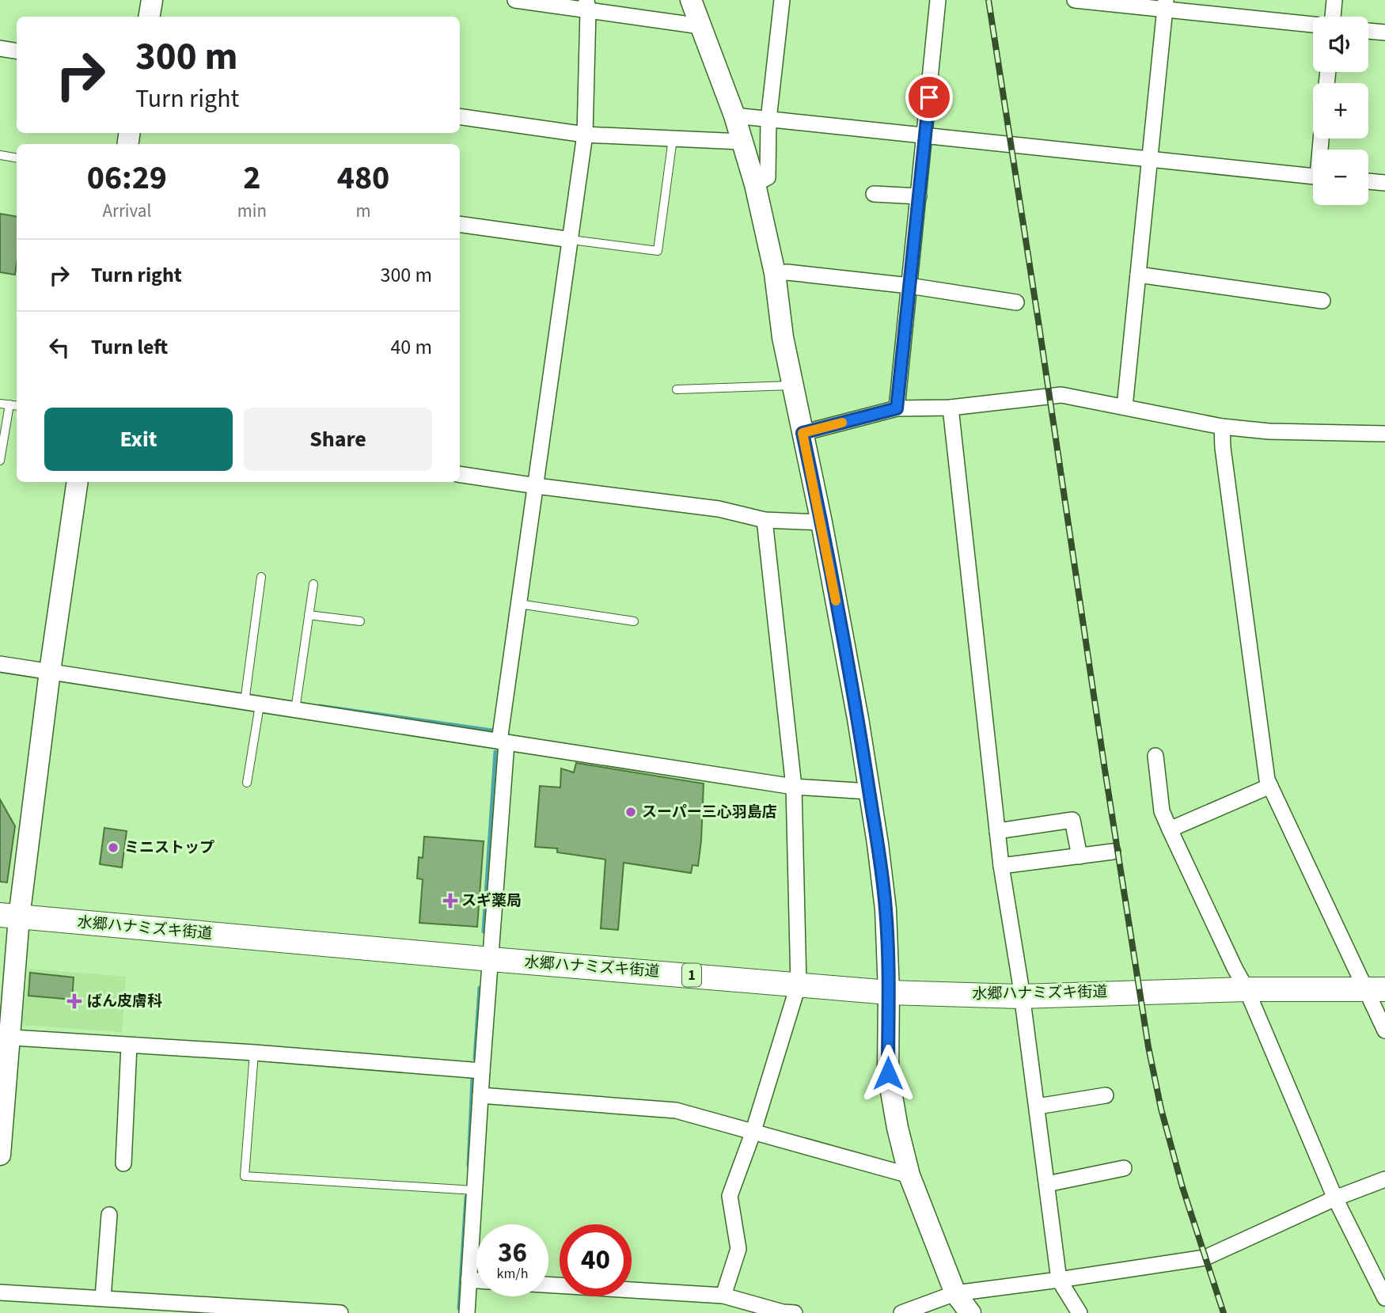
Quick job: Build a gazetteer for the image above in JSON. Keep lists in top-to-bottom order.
{
  "streets": {
    "main road": ["水郷ハナミズキ街道", "1"]
  },
  "places": {
    "other": ["スーパー三心羽島店", "ミニストップ"],
    "health": ["スギ薬局", "ばん皮膚科"]
  },
  "page": {
    "map_buttons": ["+", "−"],
    "turn": ["300 m", "Turn right"],
    "eta": [
      "06:29",
      "Arrival",
      "2",
      "min",
      "480",
      "m"
    ],
    "list": [
      {
        "name": "Turn right",
        "value": "300 m"
      },
      {
        "name": "Turn left",
        "value": "40 m"
      }
    ],
    "buttons": ["Exit", "Share"],
    "speed": "36 km/h",
    "limit": "40"
  }
}
